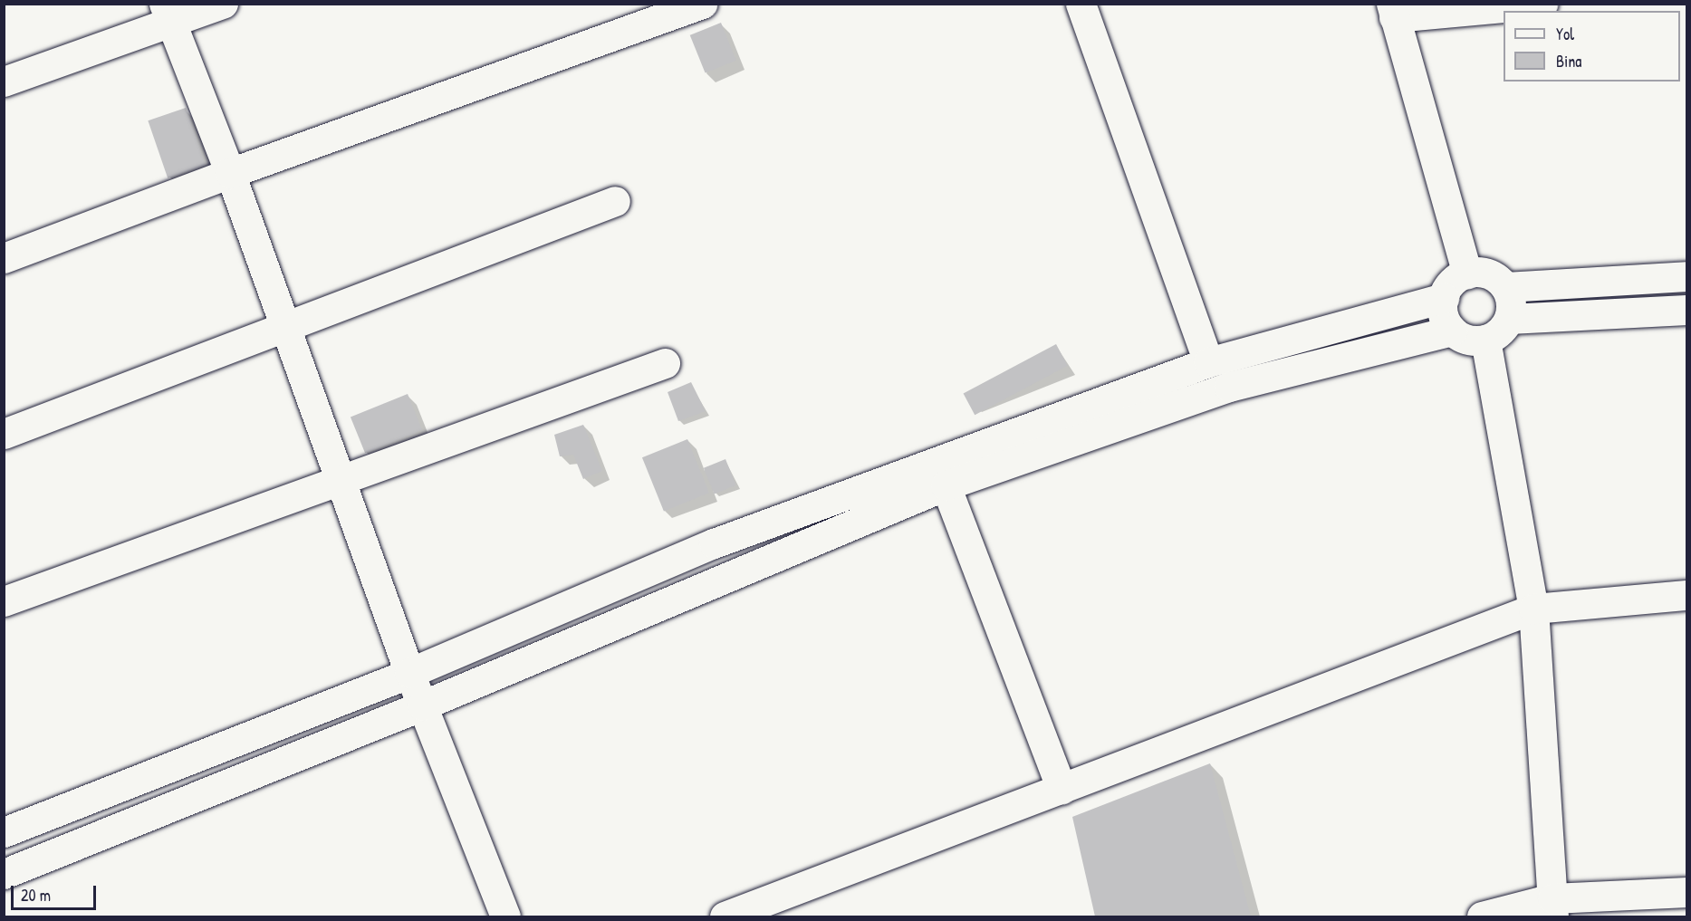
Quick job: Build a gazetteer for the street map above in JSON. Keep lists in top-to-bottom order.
{
  "legend": ["Yol", "Bina"],
  "scale_bar": "20 m"
}
